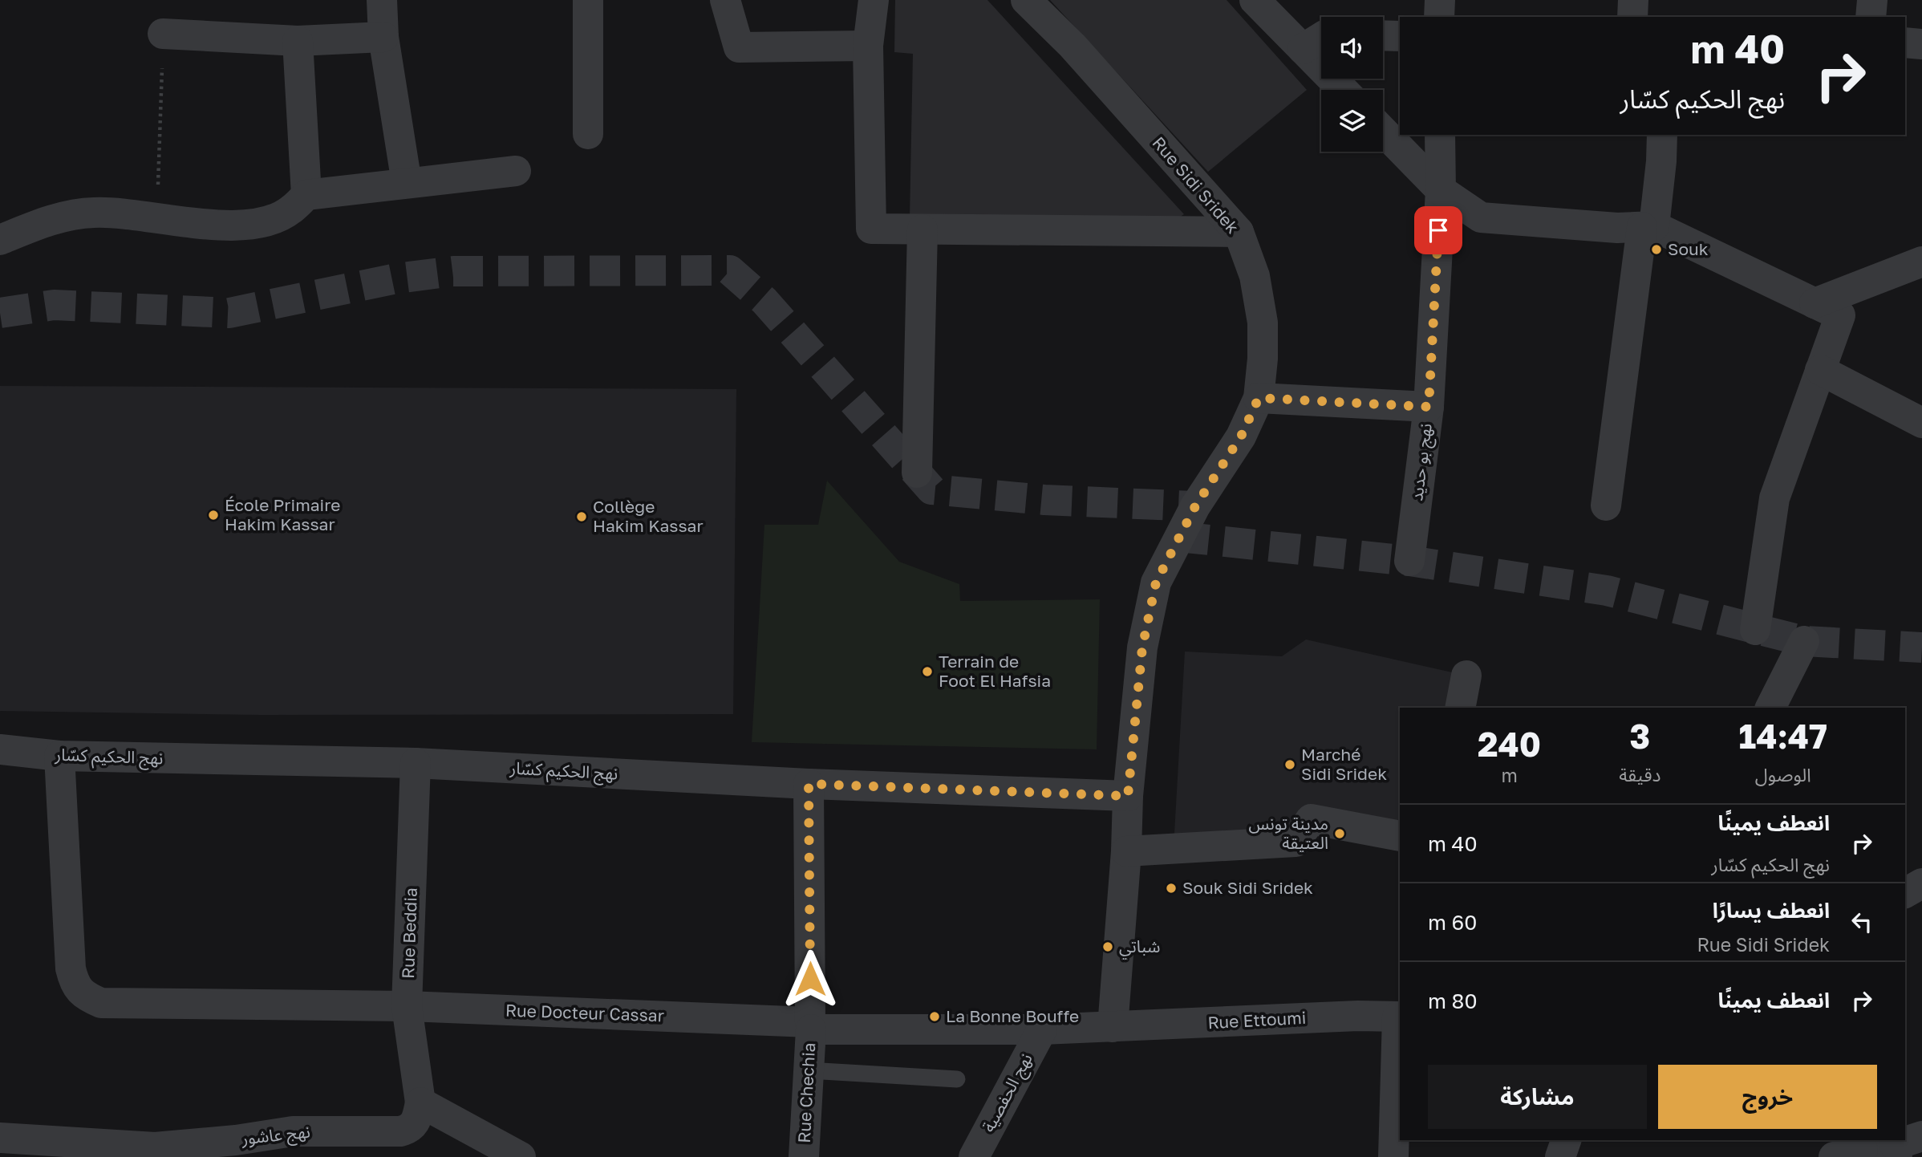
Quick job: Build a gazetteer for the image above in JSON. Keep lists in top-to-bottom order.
{
  "streets": {
    "street": [
      "Rue Sidi Sridek",
      "نهج بو حديد",
      "نهج الحكيم كسّار",
      "Rue Beddia",
      "Rue Docteur Cassar",
      "Rue Ettoumi",
      "Rue Chechia",
      "نهج الحفصية",
      "نهج عاشور"
    ]
  },
  "crossings": [
    ["Rue Sidi Sridek", "نهج الحكيم كسّار"],
    ["Rue Sidi Sridek", "Rue Docteur Cassar"],
    ["Rue Sidi Sridek", "Rue Ettoumi"],
    ["نهج الحكيم كسّار", "Rue Beddia"],
    ["نهج الحكيم كسّار", "Rue Docteur Cassar"],
    ["نهج الحكيم كسّار", "Rue Chechia"],
    ["Rue Beddia", "Rue Docteur Cassar"],
    ["Rue Beddia", "نهج عاشور"],
    ["Rue Docteur Cassar", "Rue Ettoumi"],
    ["Rue Docteur Cassar", "Rue Chechia"],
    ["Rue Docteur Cassar", "نهج الحفصية"]
  ],
  "places": [
    "Souk",
    "École Primaire Hakim Kassar",
    "Collège Hakim Kassar",
    "Terrain de Foot El Hafsia",
    "Marché Sidi Sridek",
    "مدينة تونس العتيقة",
    "Souk Sidi Sridek",
    "شباتي",
    "La Bonne Bouffe"
  ],
  "page": {
    "turn": ["40 m", "نهج الحكيم كسّار"],
    "eta": [
      "14:47",
      "الوصول",
      "3",
      "دقيقة",
      "240",
      "m"
    ],
    "list": [
      {
        "name": "انعطف يمينًا",
        "note": "نهج الحكيم كسّار",
        "value": "40 m"
      },
      {
        "name": "انعطف يسارًا",
        "note": "Rue Sidi Sridek",
        "value": "60 m"
      },
      {
        "name": "انعطف يمينًا",
        "value": "80 m"
      }
    ],
    "buttons": ["خروج", "مشاركة"]
  }
}
